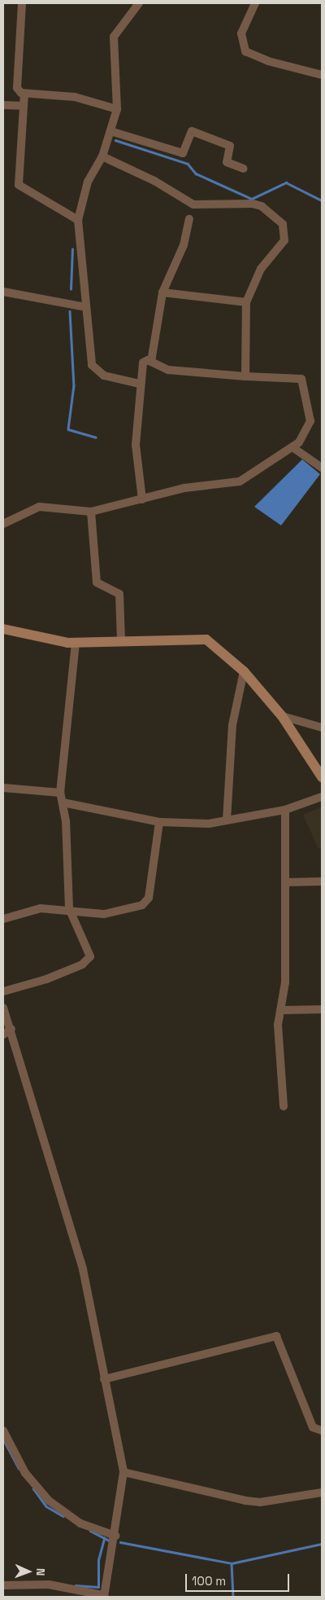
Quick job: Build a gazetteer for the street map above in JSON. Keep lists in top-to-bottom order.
{
  "scale_bar": "100 m",
  "north": "right"
}
